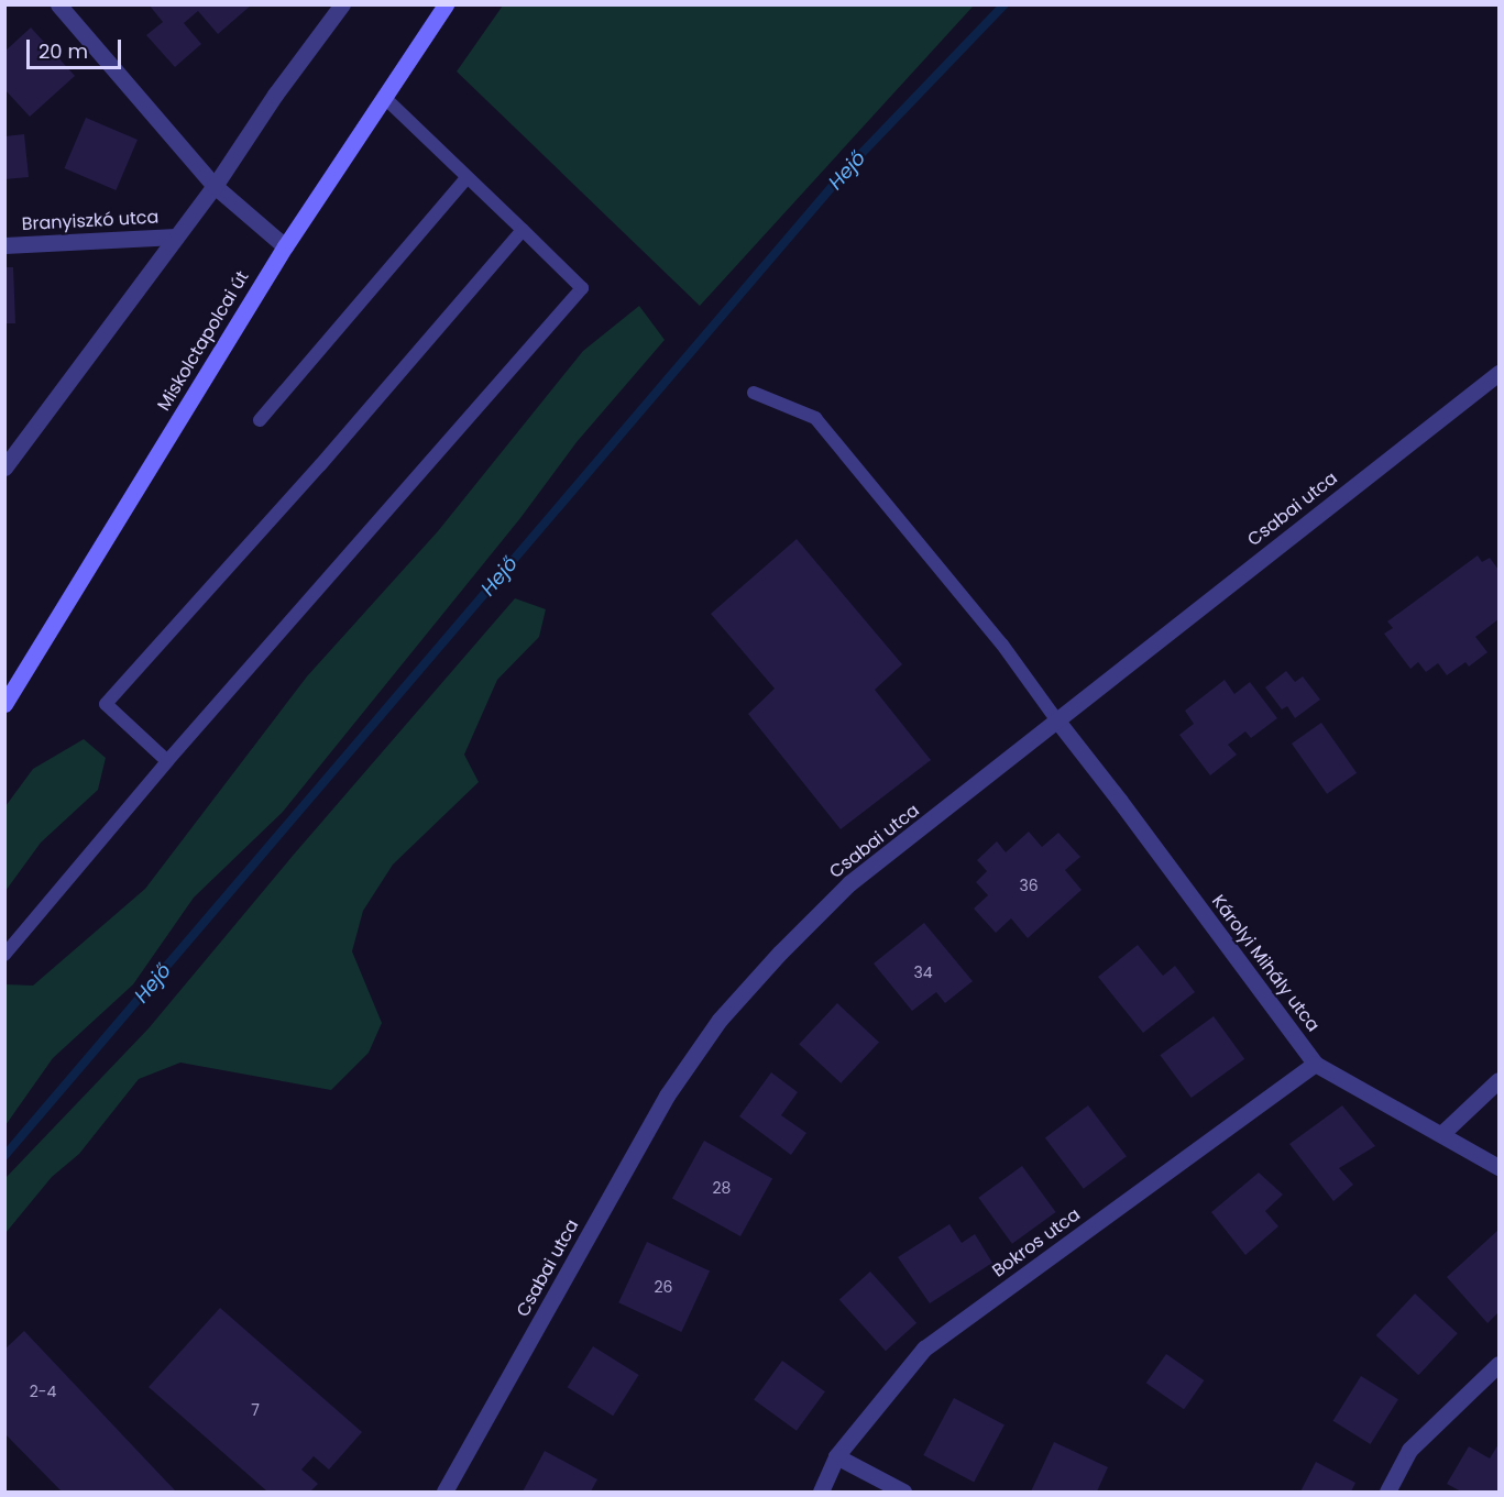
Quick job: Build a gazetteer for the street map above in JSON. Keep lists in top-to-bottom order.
{
  "streets": {
    "street": [
      "Branyiszkó utca",
      "Miskolctapolcai út",
      "Csabai utca",
      "Károlyi Mihály utca",
      "Bokros utca"
    ]
  },
  "crossings": [
    ["Csabai utca", "Károlyi Mihály utca"],
    ["Károlyi Mihály utca", "Bokros utca"]
  ],
  "water": ["Hejő"],
  "house_numbers": [
    "36",
    "34",
    "28",
    "26",
    "2-4",
    "7"
  ],
  "scale_bar": "20 m"
}
